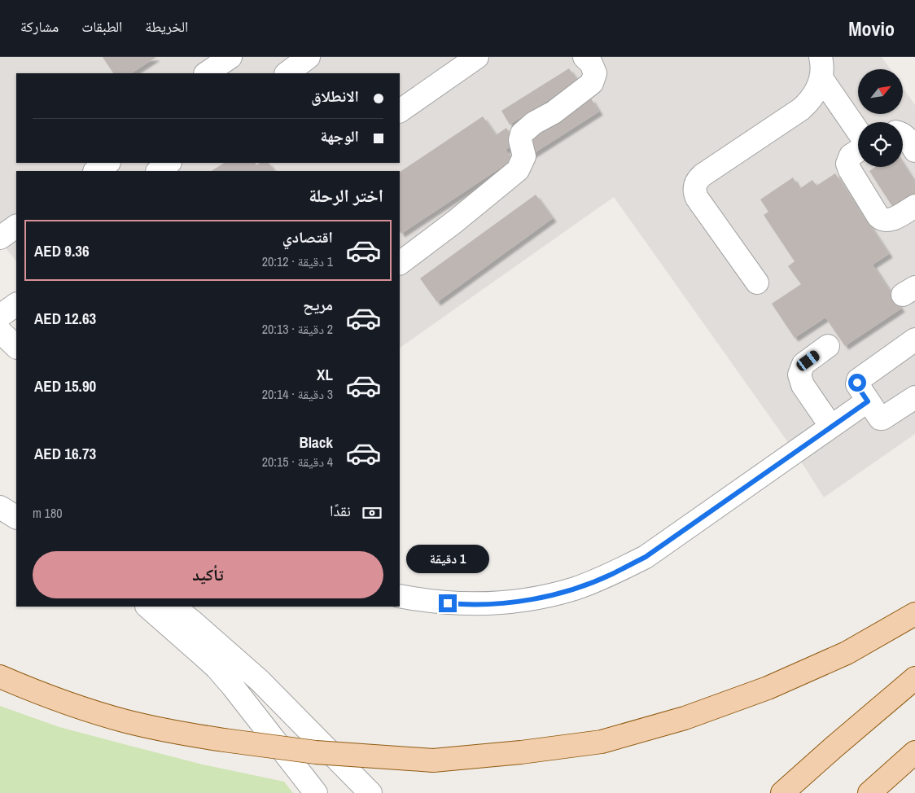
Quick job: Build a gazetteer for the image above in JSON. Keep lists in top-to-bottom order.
{
  "north": "top right",
  "page": {
    "header": "Movio",
    "nav": ["الخريطة", "الطبقات", "مشاركة"],
    "banner": ["الانطلاق", "الوجهة"],
    "heading": "اختر الرحلة",
    "list": [
      {
        "name": "اقتصادي",
        "note": "1 دقيقة · 20:12",
        "value": "AED 9.36"
      },
      {
        "name": "مريح",
        "note": "2 دقيقة · 20:13",
        "value": "AED 12.63"
      },
      {
        "name": "XL",
        "note": "3 دقيقة · 20:14",
        "value": "AED 15.90"
      },
      {
        "name": "Black",
        "note": "4 دقيقة · 20:15",
        "value": "AED 16.73"
      }
    ],
    "pay": ["نقدًا", "180 m"],
    "buttons": "تأكيد",
    "bubble": "1 دقيقة"
  }
}
